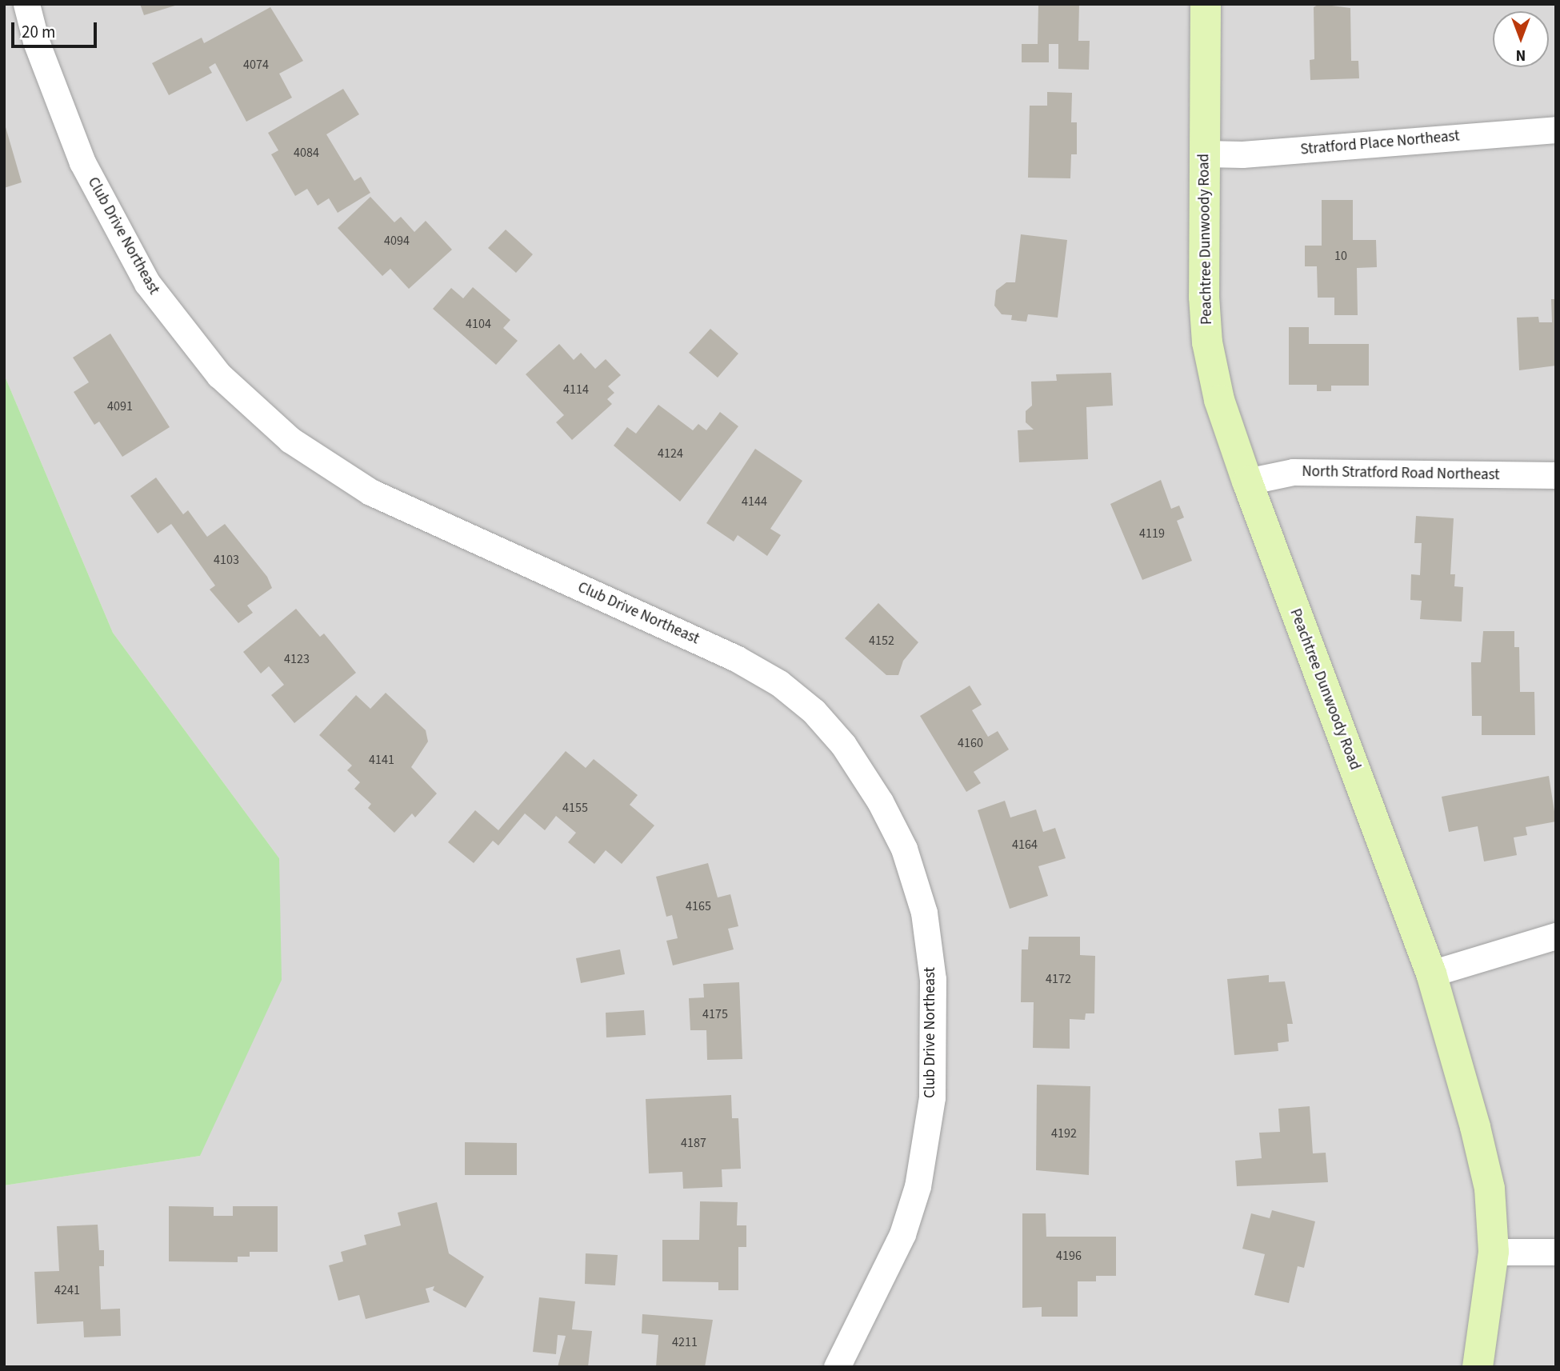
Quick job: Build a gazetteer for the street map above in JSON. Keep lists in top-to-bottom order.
{
  "streets": {
    "main road": ["Peachtree Dunwoody Road"],
    "street": ["Stratford Place Northeast", "Club Drive Northeast", "North Stratford Road Northeast"]
  },
  "crossings": [
    ["Stratford Place Northeast", "Peachtree Dunwoody Road"],
    ["Peachtree Dunwoody Road", "North Stratford Road Northeast"]
  ],
  "house_numbers": [
    "4074",
    "4084",
    "4094",
    "10",
    "4104",
    "4114",
    "4091",
    "4124",
    "4144",
    "4119",
    "4103",
    "4152",
    "4123",
    "4160",
    "4141",
    "4155",
    "4164",
    "4165",
    "4172",
    "4175",
    "4192",
    "4187",
    "4196",
    "4241",
    "4211"
  ],
  "scale_bar": "20 m",
  "north": "bottom"
}
